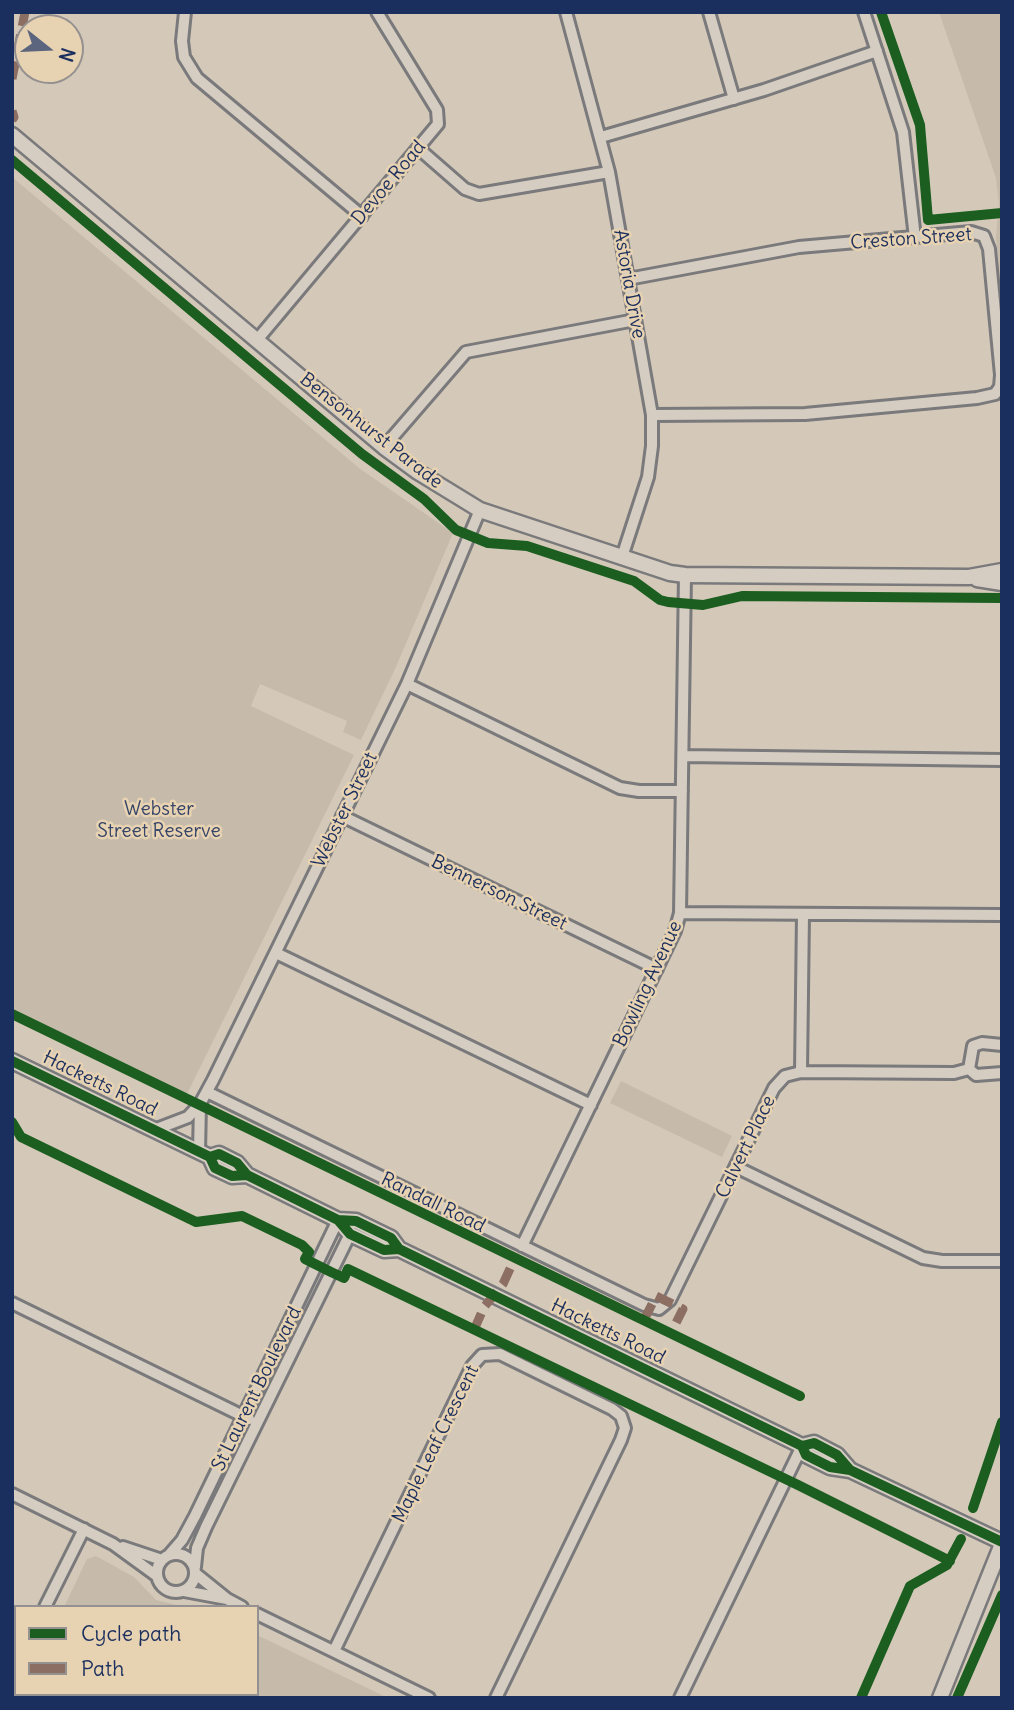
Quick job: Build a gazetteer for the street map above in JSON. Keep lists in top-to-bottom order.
{
  "streets": {
    "street": [
      "Devoe Road",
      "Creston Street",
      "Astoria Drive",
      "Bensonhurst Parade",
      "Webster Street",
      "Bennerson Street",
      "Bowling Avenue",
      "Hacketts Road",
      "Calvert Place",
      "Randall Road",
      "St Laurent Boulevard",
      "Maple Leaf Crescent"
    ]
  },
  "crossings": [
    ["Devoe Road", "Bensonhurst Parade"],
    ["Creston Street", "Astoria Drive"],
    ["Astoria Drive", "Bensonhurst Parade"],
    ["Bensonhurst Parade", "Webster Street"],
    ["Bensonhurst Parade", "Bowling Avenue"],
    ["Webster Street", "Bennerson Street"],
    ["Webster Street", "Hacketts Road"],
    ["Webster Street", "Randall Road"],
    ["Bennerson Street", "Bowling Avenue"],
    ["Bowling Avenue", "Randall Road"],
    ["Hacketts Road", "St Laurent Boulevard"],
    ["Calvert Place", "Randall Road"]
  ],
  "parks": ["Webster Street Reserve"],
  "legend": ["Cycle path", "Path"],
  "north": "right"
}
